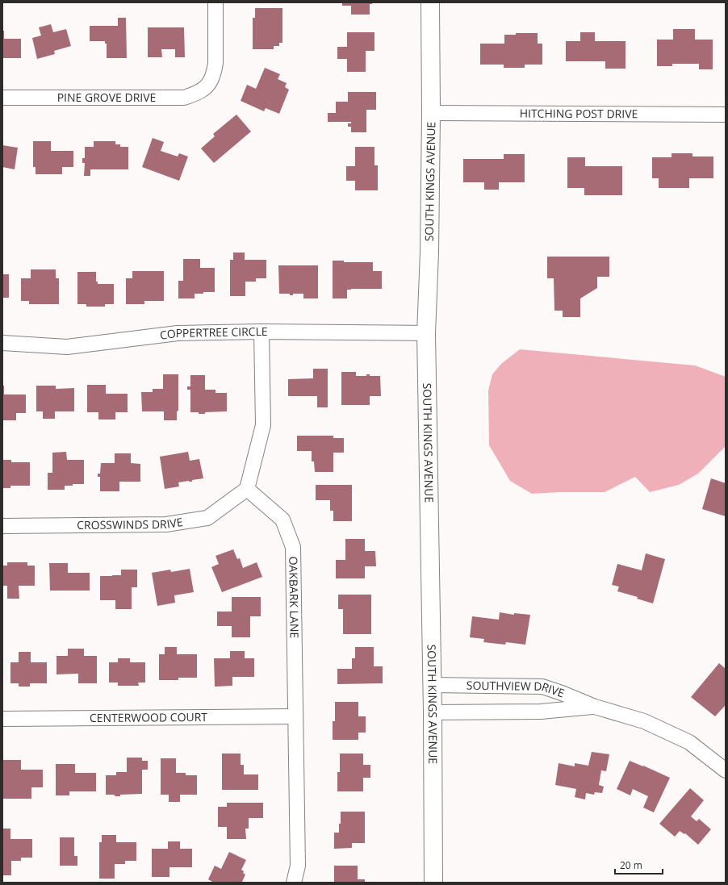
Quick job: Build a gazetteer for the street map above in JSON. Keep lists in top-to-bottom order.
{
  "streets": {
    "street": [
      "PINE GROVE DRIVE",
      "HITCHING POST DRIVE",
      "SOUTH KINGS AVENUE",
      "COPPERTREE CIRCLE",
      "CROSSWINDS DRIVE",
      "OAKBARK LANE",
      "SOUTHVIEW DRIVE",
      "CENTERWOOD COURT"
    ]
  },
  "crossings": [
    ["HITCHING POST DRIVE", "SOUTH KINGS AVENUE"],
    ["SOUTH KINGS AVENUE", "COPPERTREE CIRCLE"],
    ["SOUTH KINGS AVENUE", "SOUTHVIEW DRIVE"],
    ["CROSSWINDS DRIVE", "OAKBARK LANE"],
    ["OAKBARK LANE", "CENTERWOOD COURT"]
  ],
  "scale_bar": "20 m"
}
